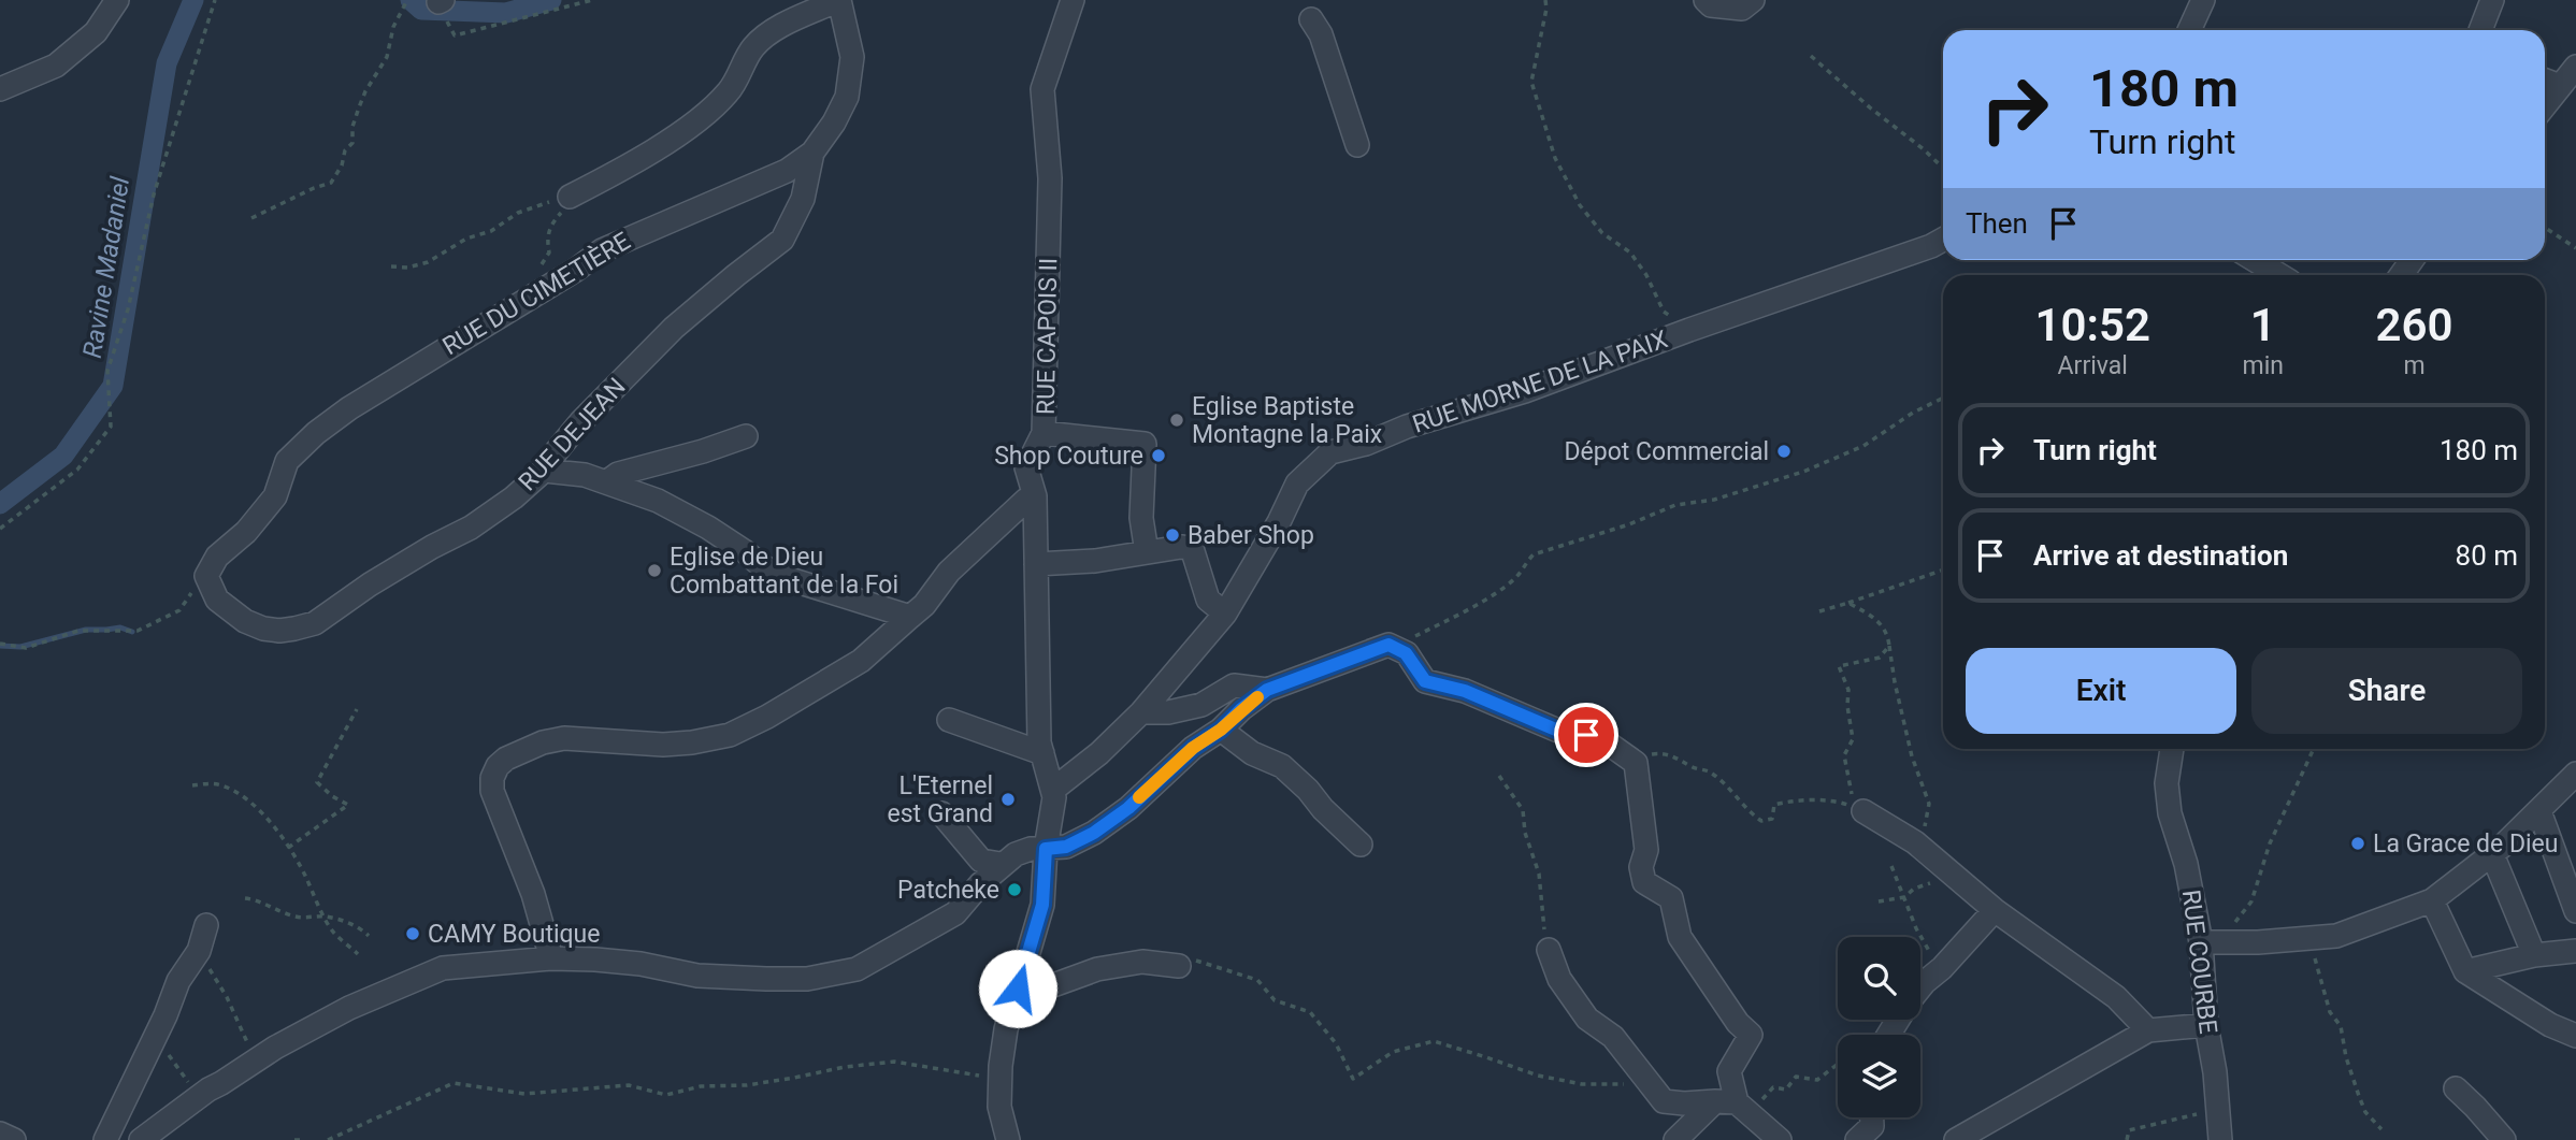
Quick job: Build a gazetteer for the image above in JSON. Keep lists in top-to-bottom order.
{
  "streets": {
    "street": [
      "RUE DU CIMETIÈRE",
      "RUE CAPOIS II",
      "RUE MORNE DE LA PAIX",
      "RUE DEJEAN",
      "RUE COURBE"
    ]
  },
  "crossings": [
    ["RUE DU CIMETIÈRE", "RUE DEJEAN"],
    ["RUE CAPOIS II", "RUE MORNE DE LA PAIX"]
  ],
  "water": ["Ravine Madaniel"],
  "places": [
    "Eglise Baptiste Montagne la Paix",
    "Dépot Commercial",
    "Shop Couture",
    "Baber Shop",
    "Eglise de Dieu Combattant de la Foi",
    "L'Eternel est Grand",
    "La Grace de Dieu",
    "Patcheke",
    "CAMY Boutique"
  ],
  "page": {
    "turn": ["180 m", "Turn right"],
    "then": "Then",
    "eta": [
      "10:52",
      "Arrival",
      "1",
      "min",
      "260",
      "m"
    ],
    "list": [
      {
        "name": "Turn right",
        "value": "180 m"
      },
      {
        "name": "Arrive at destination",
        "value": "80 m"
      }
    ],
    "buttons": ["Exit", "Share"]
  }
}
